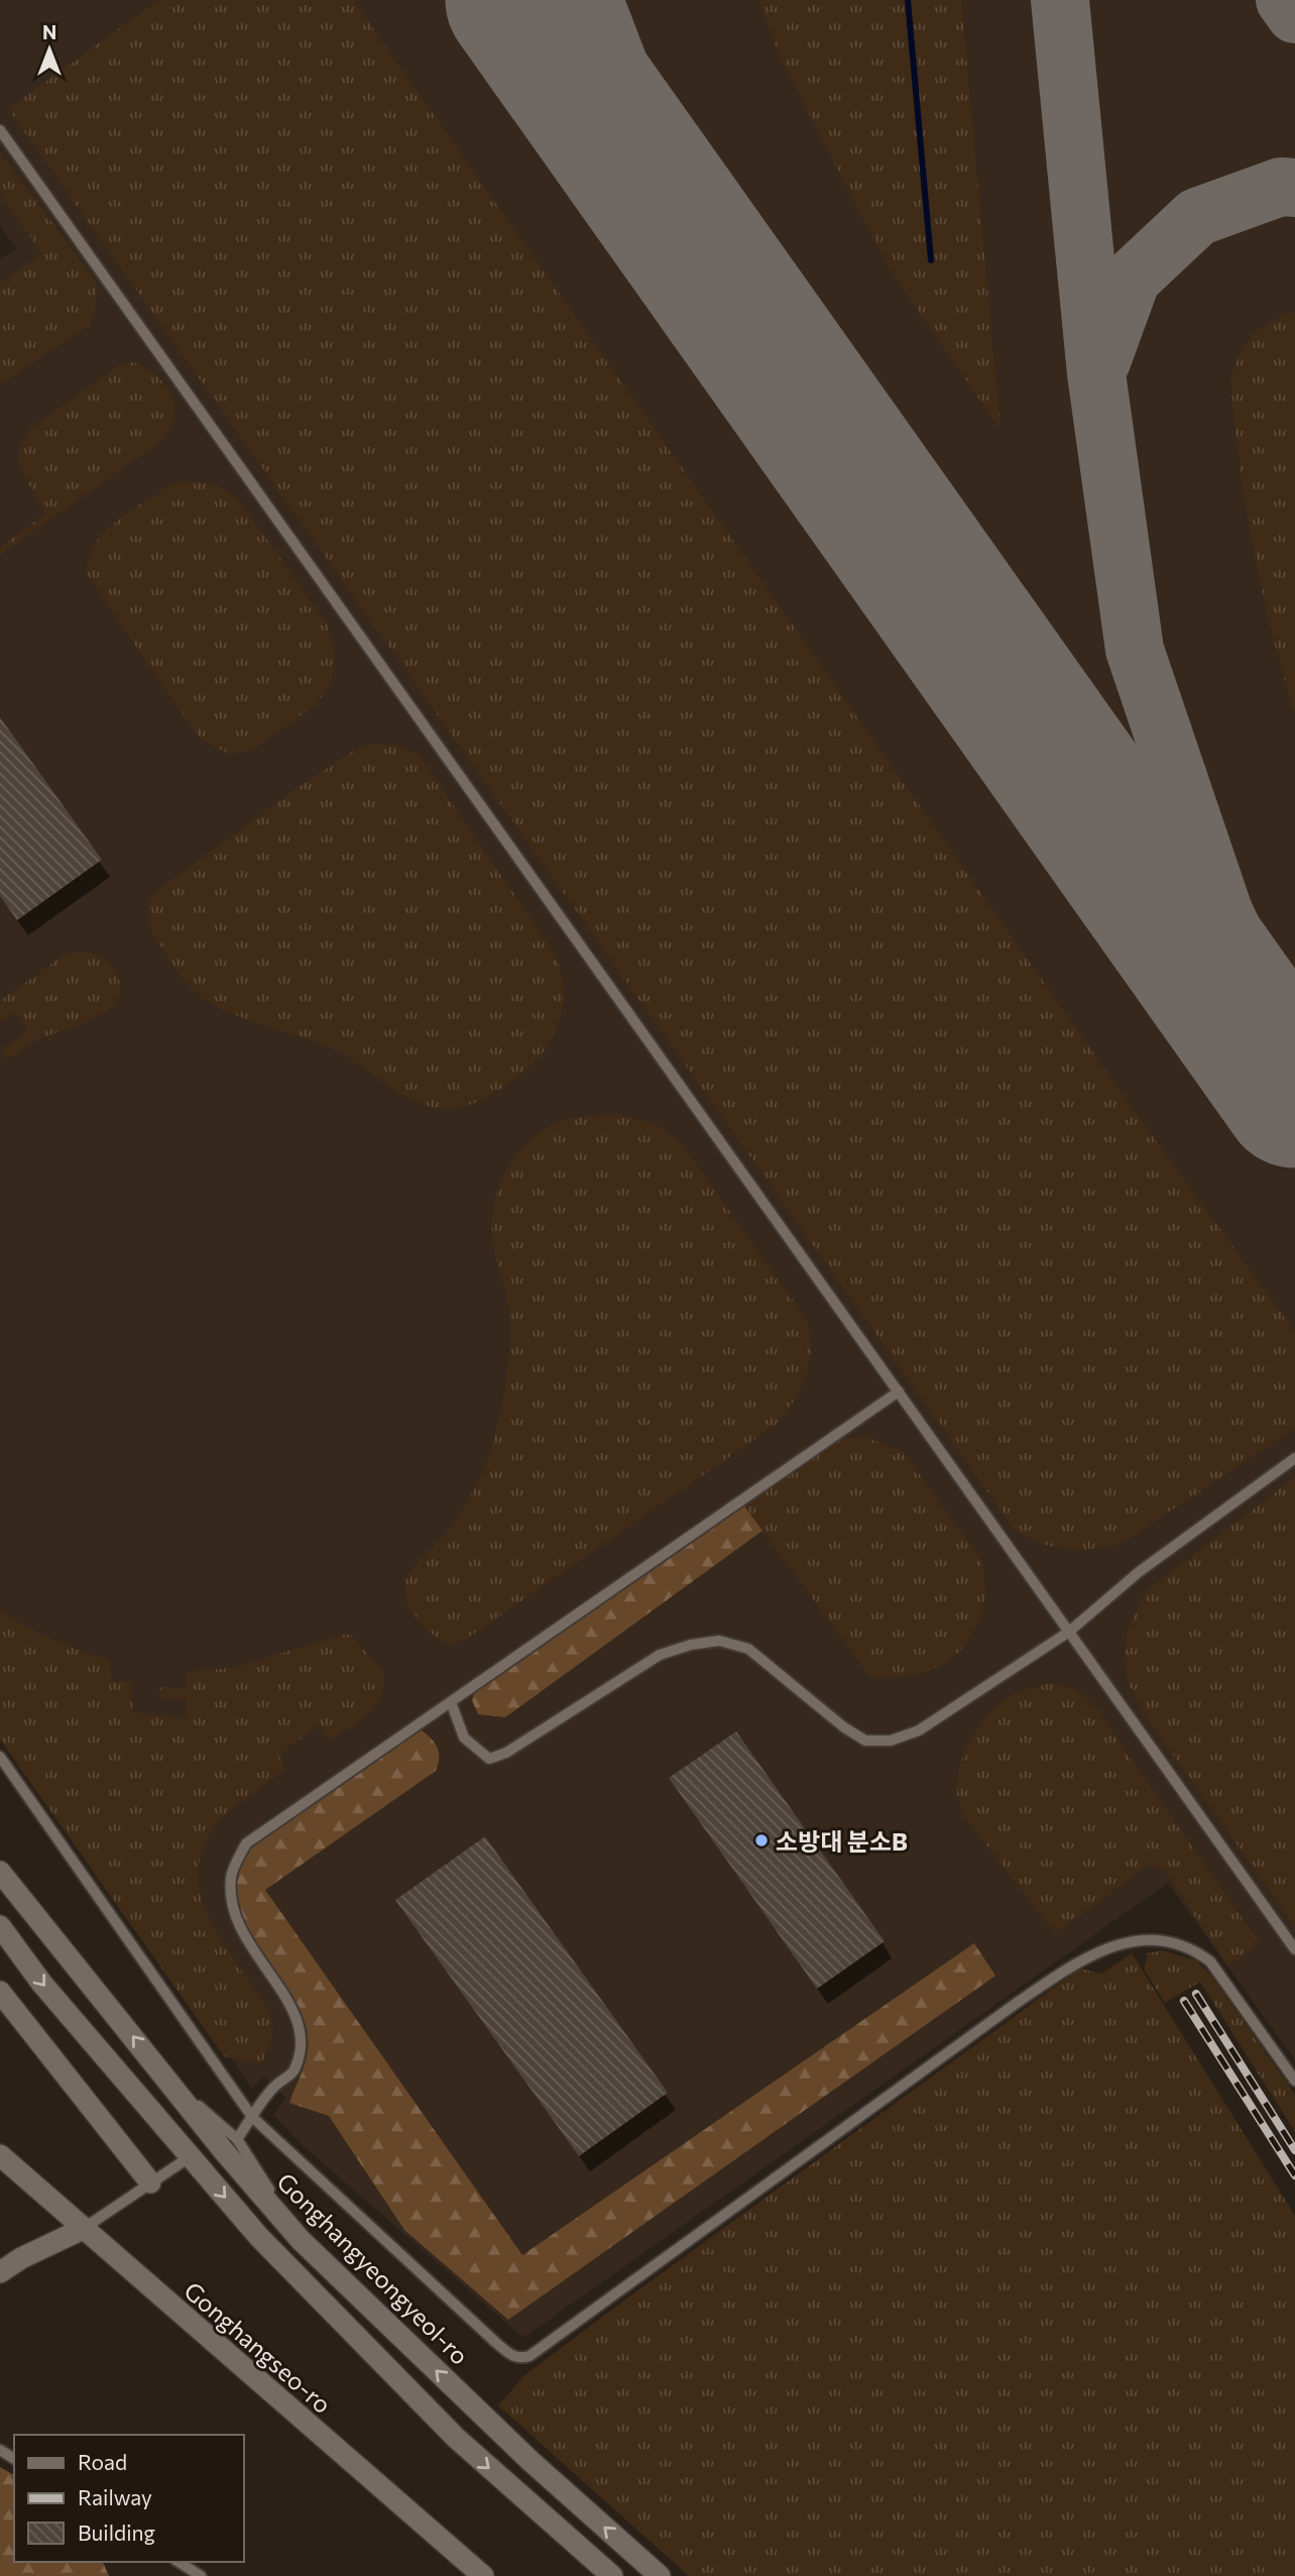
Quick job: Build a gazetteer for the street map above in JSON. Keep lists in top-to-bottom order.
{
  "streets": {
    "street": ["Gonghangyeongyeol-ro", "Gonghangseo-ro"]
  },
  "places": ["소방대 분소B"],
  "legend": ["Road", "Railway", "Building"],
  "north": "top"
}
